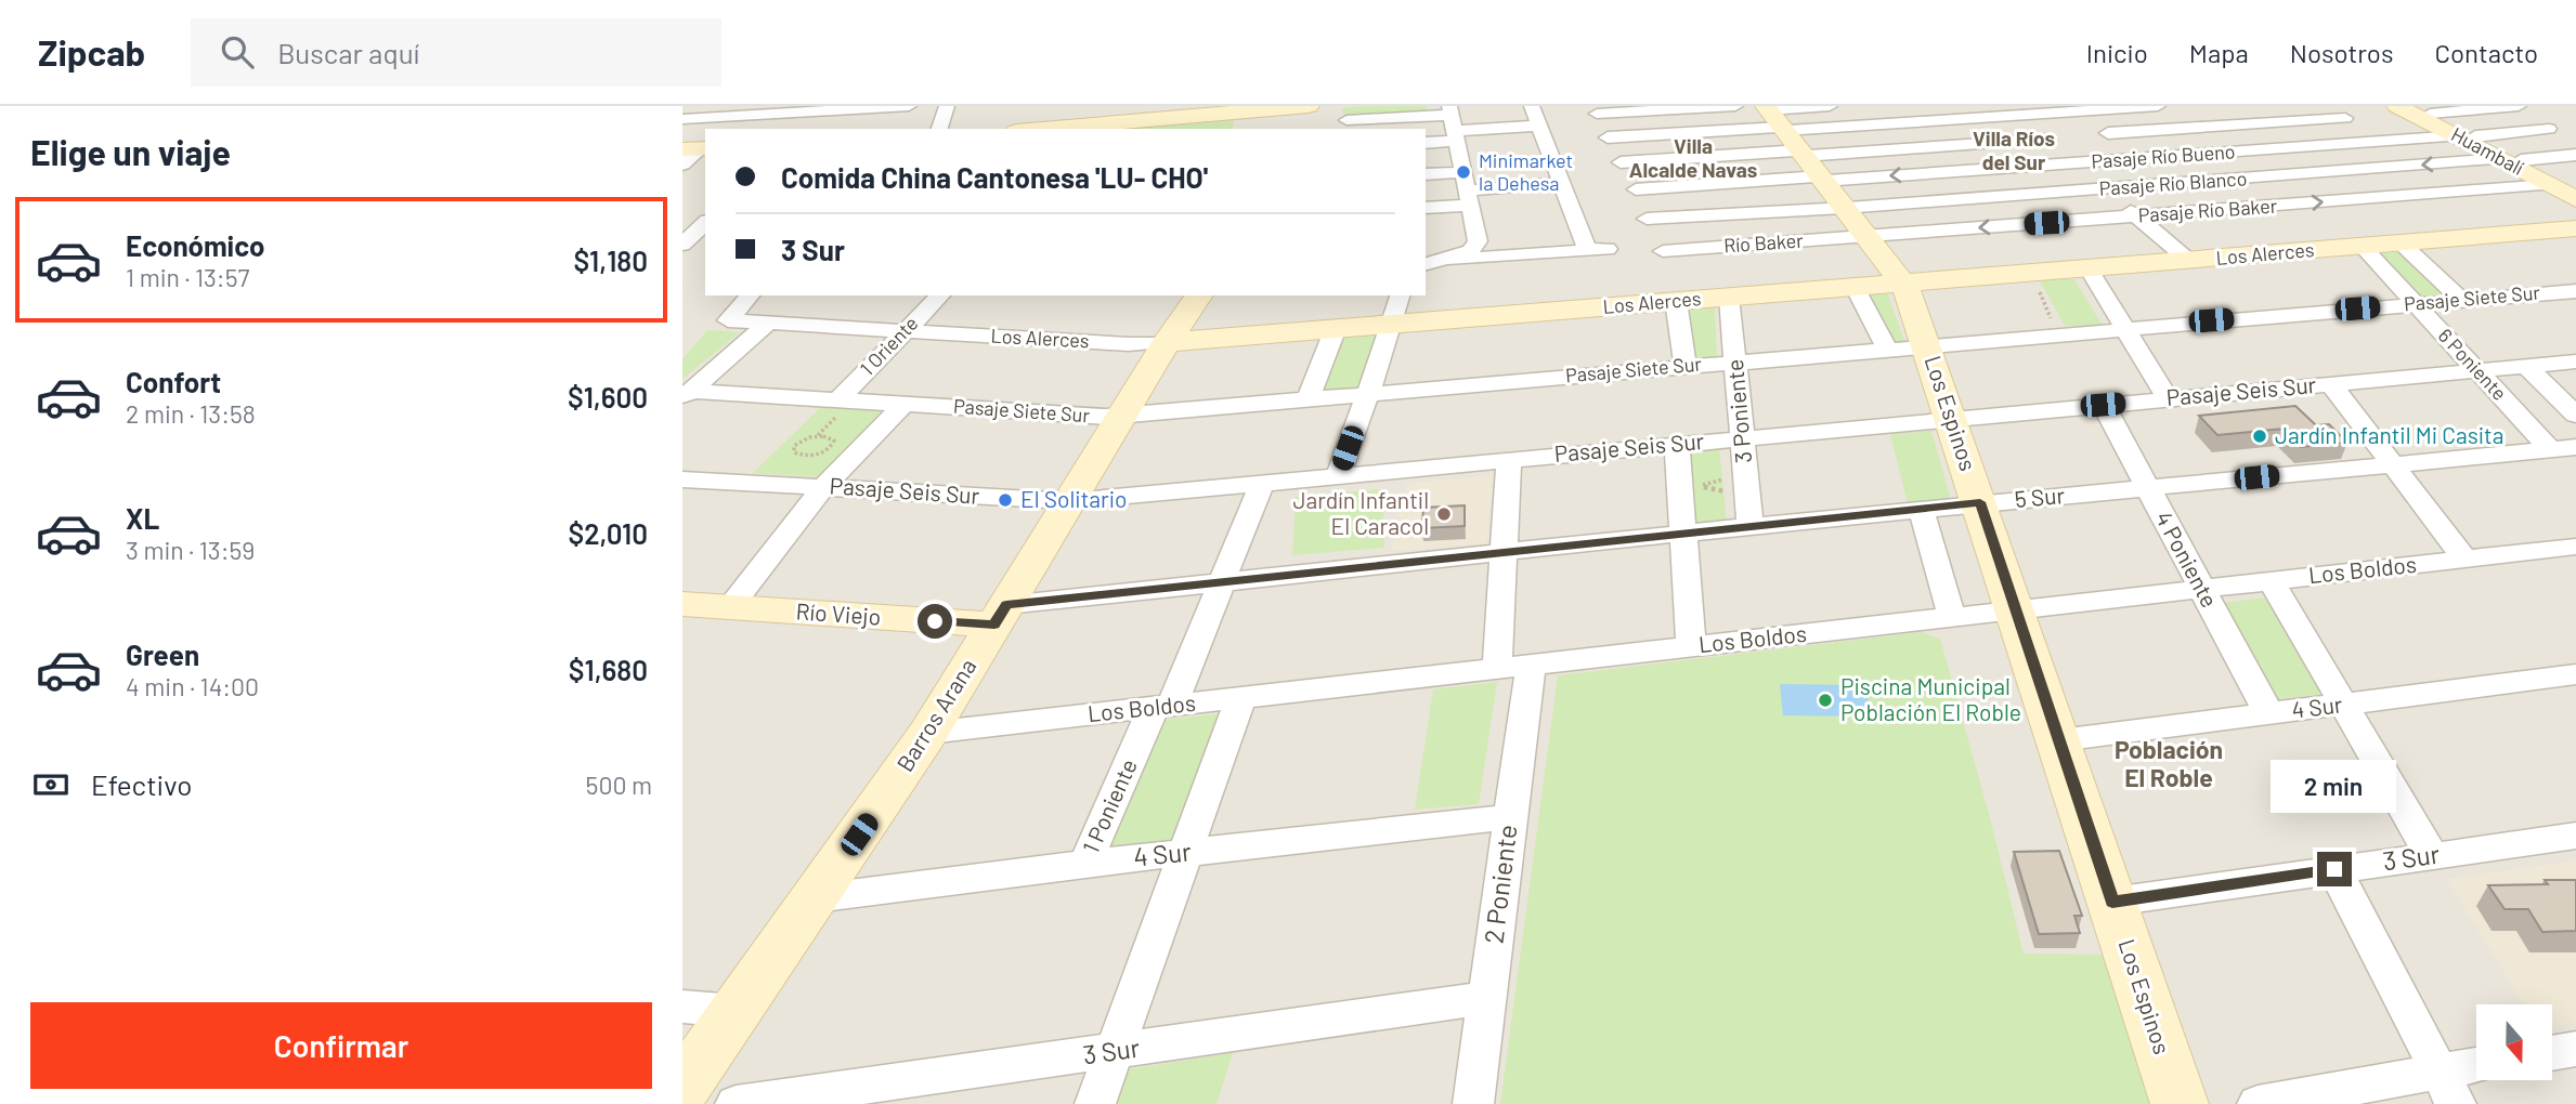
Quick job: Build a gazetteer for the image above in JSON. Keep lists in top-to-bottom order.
{
  "streets": {
    "street": [
      "Huambalí",
      "Pasaje Río Bueno",
      "Pasaje Río Blanco",
      "Pasaje Río Baker",
      "Río Baker",
      "Los Alerces",
      "Pasaje Siete Sur",
      "1 Oriente",
      "6 Poniente",
      "Pasaje Seis Sur",
      "3 Poniente",
      "Los Espinos",
      "5 Sur",
      "4 Poniente",
      "Los Boldos",
      "Río Viejo",
      "4 Sur",
      "Barros Arana",
      "1 Poniente",
      "3 Sur",
      "2 Poniente"
    ]
  },
  "crossings": [
    ["Huambalí", "Pasaje Río Bueno"],
    ["Huambalí", "Pasaje Río Blanco"],
    ["Huambalí", "Pasaje Río Baker"],
    ["Pasaje Río Bueno", "Los Espinos"],
    ["Pasaje Río Blanco", "Los Espinos"],
    ["Pasaje Río Baker", "Río Baker"],
    ["Pasaje Río Baker", "Los Espinos"],
    ["Río Baker", "Los Espinos"],
    ["Los Alerces", "1 Oriente"],
    ["Los Alerces", "6 Poniente"],
    ["Los Alerces", "3 Poniente"],
    ["Los Alerces", "Los Espinos"],
    ["Los Alerces", "Barros Arana"],
    ["Pasaje Siete Sur", "1 Oriente"],
    ["Pasaje Siete Sur", "6 Poniente"],
    ["Pasaje Siete Sur", "3 Poniente"],
    ["Pasaje Siete Sur", "Los Espinos"],
    ["Pasaje Siete Sur", "Barros Arana"],
    ["6 Poniente", "Pasaje Seis Sur"],
    ["6 Poniente", "5 Sur"],
    ["Pasaje Seis Sur", "3 Poniente"],
    ["Pasaje Seis Sur", "Los Espinos"],
    ["Pasaje Seis Sur", "4 Poniente"],
    ["Pasaje Seis Sur", "Barros Arana"],
    ["Pasaje Seis Sur", "1 Poniente"],
    ["Pasaje Seis Sur", "2 Poniente"],
    ["3 Poniente", "5 Sur"],
    ["Los Espinos", "5 Sur"],
    ["Los Espinos", "Los Boldos"],
    ["Los Espinos", "4 Sur"],
    ["Los Espinos", "3 Sur"],
    ["5 Sur", "4 Poniente"],
    ["5 Sur", "Río Viejo"],
    ["5 Sur", "Barros Arana"],
    ["5 Sur", "1 Poniente"],
    ["5 Sur", "2 Poniente"],
    ["4 Poniente", "Los Boldos"],
    ["4 Poniente", "4 Sur"],
    ["Los Boldos", "Barros Arana"],
    ["Los Boldos", "1 Poniente"],
    ["Los Boldos", "2 Poniente"],
    ["Río Viejo", "Barros Arana"],
    ["4 Sur", "Barros Arana"],
    ["4 Sur", "1 Poniente"],
    ["4 Sur", "2 Poniente"],
    ["3 Sur", "2 Poniente"]
  ],
  "districts": ["Villa Ríos del Sur", "Villa Alcalde Navas", "Población El Roble"],
  "places": [
    "Minimarket la Dehesa",
    "Jardín Infantil Mi Casita",
    "El Solitario",
    "Jardín Infantil El Caracol",
    "Piscina Municipal Población El Roble"
  ],
  "north": "bottom",
  "page": {
    "header": "Zipcab",
    "search": "Buscar aquí",
    "nav": [
      "Inicio",
      "Mapa",
      "Nosotros",
      "Contacto"
    ],
    "heading": "Elige un viaje",
    "banner": ["Comida China Cantonesa 'LU- CHO'", "3 Sur"],
    "list": [
      {
        "name": "Económico",
        "note": "1 min · 13:57",
        "value": "$1,180"
      },
      {
        "name": "Confort",
        "note": "2 min · 13:58",
        "value": "$1,600"
      },
      {
        "name": "XL",
        "note": "3 min · 13:59",
        "value": "$2,010"
      },
      {
        "name": "Green",
        "note": "4 min · 14:00",
        "value": "$1,680"
      }
    ],
    "pay": ["Efectivo", "500 m"],
    "bubble": "2 min",
    "buttons": "Confirmar"
  }
}
